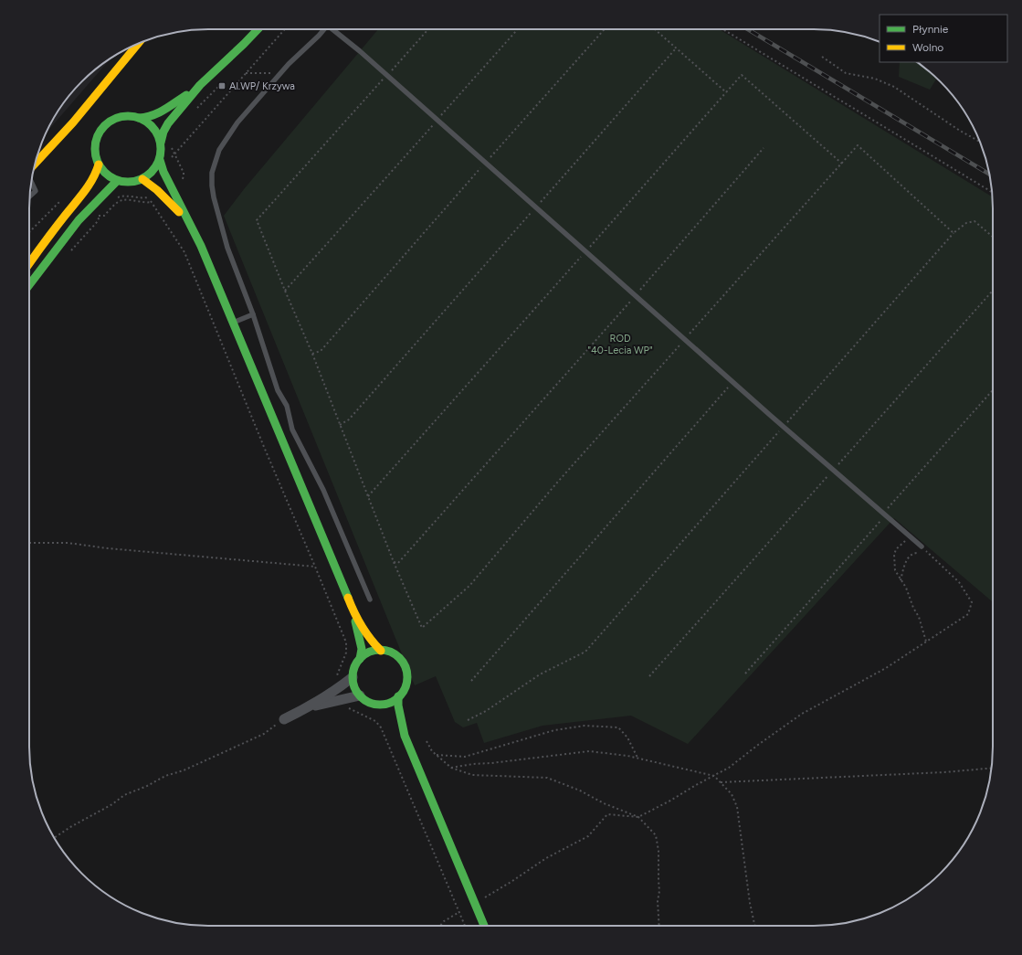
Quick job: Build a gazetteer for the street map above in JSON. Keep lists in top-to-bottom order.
{
  "parks": ["ROD \"40-Lecia WP\""],
  "places": {
    "transit": ["Al.WP/ Krzywa"]
  },
  "legend": ["Płynnie", "Wolno"]
}
